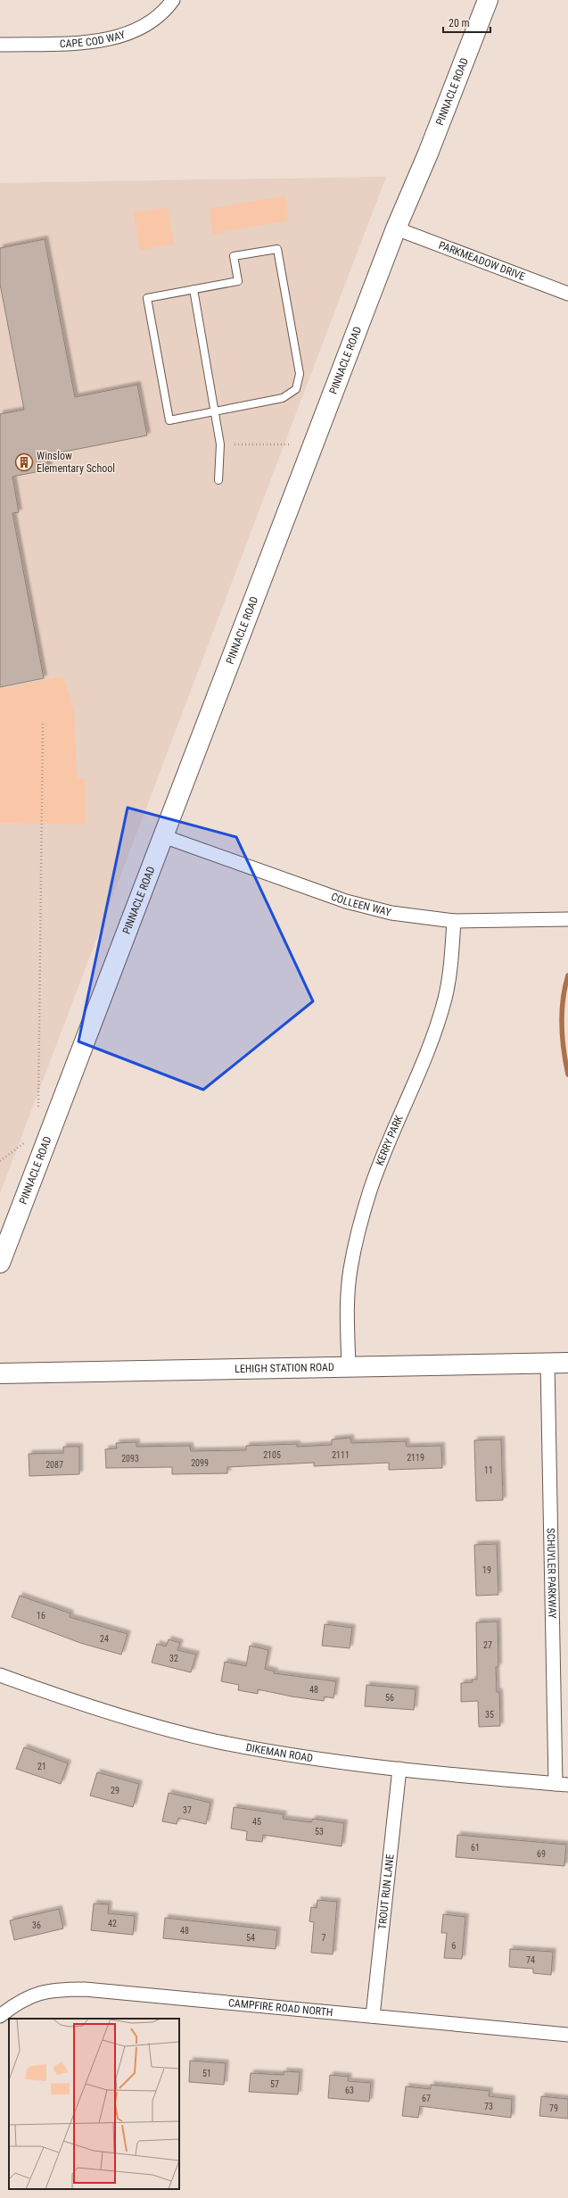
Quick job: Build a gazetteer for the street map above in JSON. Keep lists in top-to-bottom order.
{
  "streets": {
    "main road": ["PINNACLE ROAD", "LEHIGH STATION ROAD"],
    "street": [
      "CAPE COD WAY",
      "PARKMEADOW DRIVE",
      "COLLEEN WAY",
      "KERRY PARK",
      "SCHUYLER PARKWAY",
      "DIKEMAN ROAD",
      "TROUT RUN LANE",
      "CAMPFIRE ROAD NORTH"
    ]
  },
  "crossings": [
    ["PINNACLE ROAD", "PARKMEADOW DRIVE"],
    ["PINNACLE ROAD", "COLLEEN WAY"],
    ["COLLEEN WAY", "KERRY PARK"],
    ["KERRY PARK", "LEHIGH STATION ROAD"],
    ["LEHIGH STATION ROAD", "SCHUYLER PARKWAY"],
    ["SCHUYLER PARKWAY", "DIKEMAN ROAD"],
    ["DIKEMAN ROAD", "TROUT RUN LANE"],
    ["TROUT RUN LANE", "CAMPFIRE ROAD NORTH"]
  ],
  "places": {
    "building": ["Winslow Elementary School"]
  },
  "house_numbers": [
    "2105",
    "2111",
    "2119",
    "2093",
    "2099",
    "2087",
    "11",
    "19",
    "16",
    "24",
    "27",
    "32",
    "48",
    "56",
    "35",
    "21",
    "29",
    "37",
    "45",
    "53",
    "61",
    "69",
    "42",
    "36",
    "48",
    "54",
    "7",
    "6",
    "74",
    "51",
    "57",
    "63",
    "67",
    "73",
    "79"
  ],
  "scale_bar": "20 m"
}
